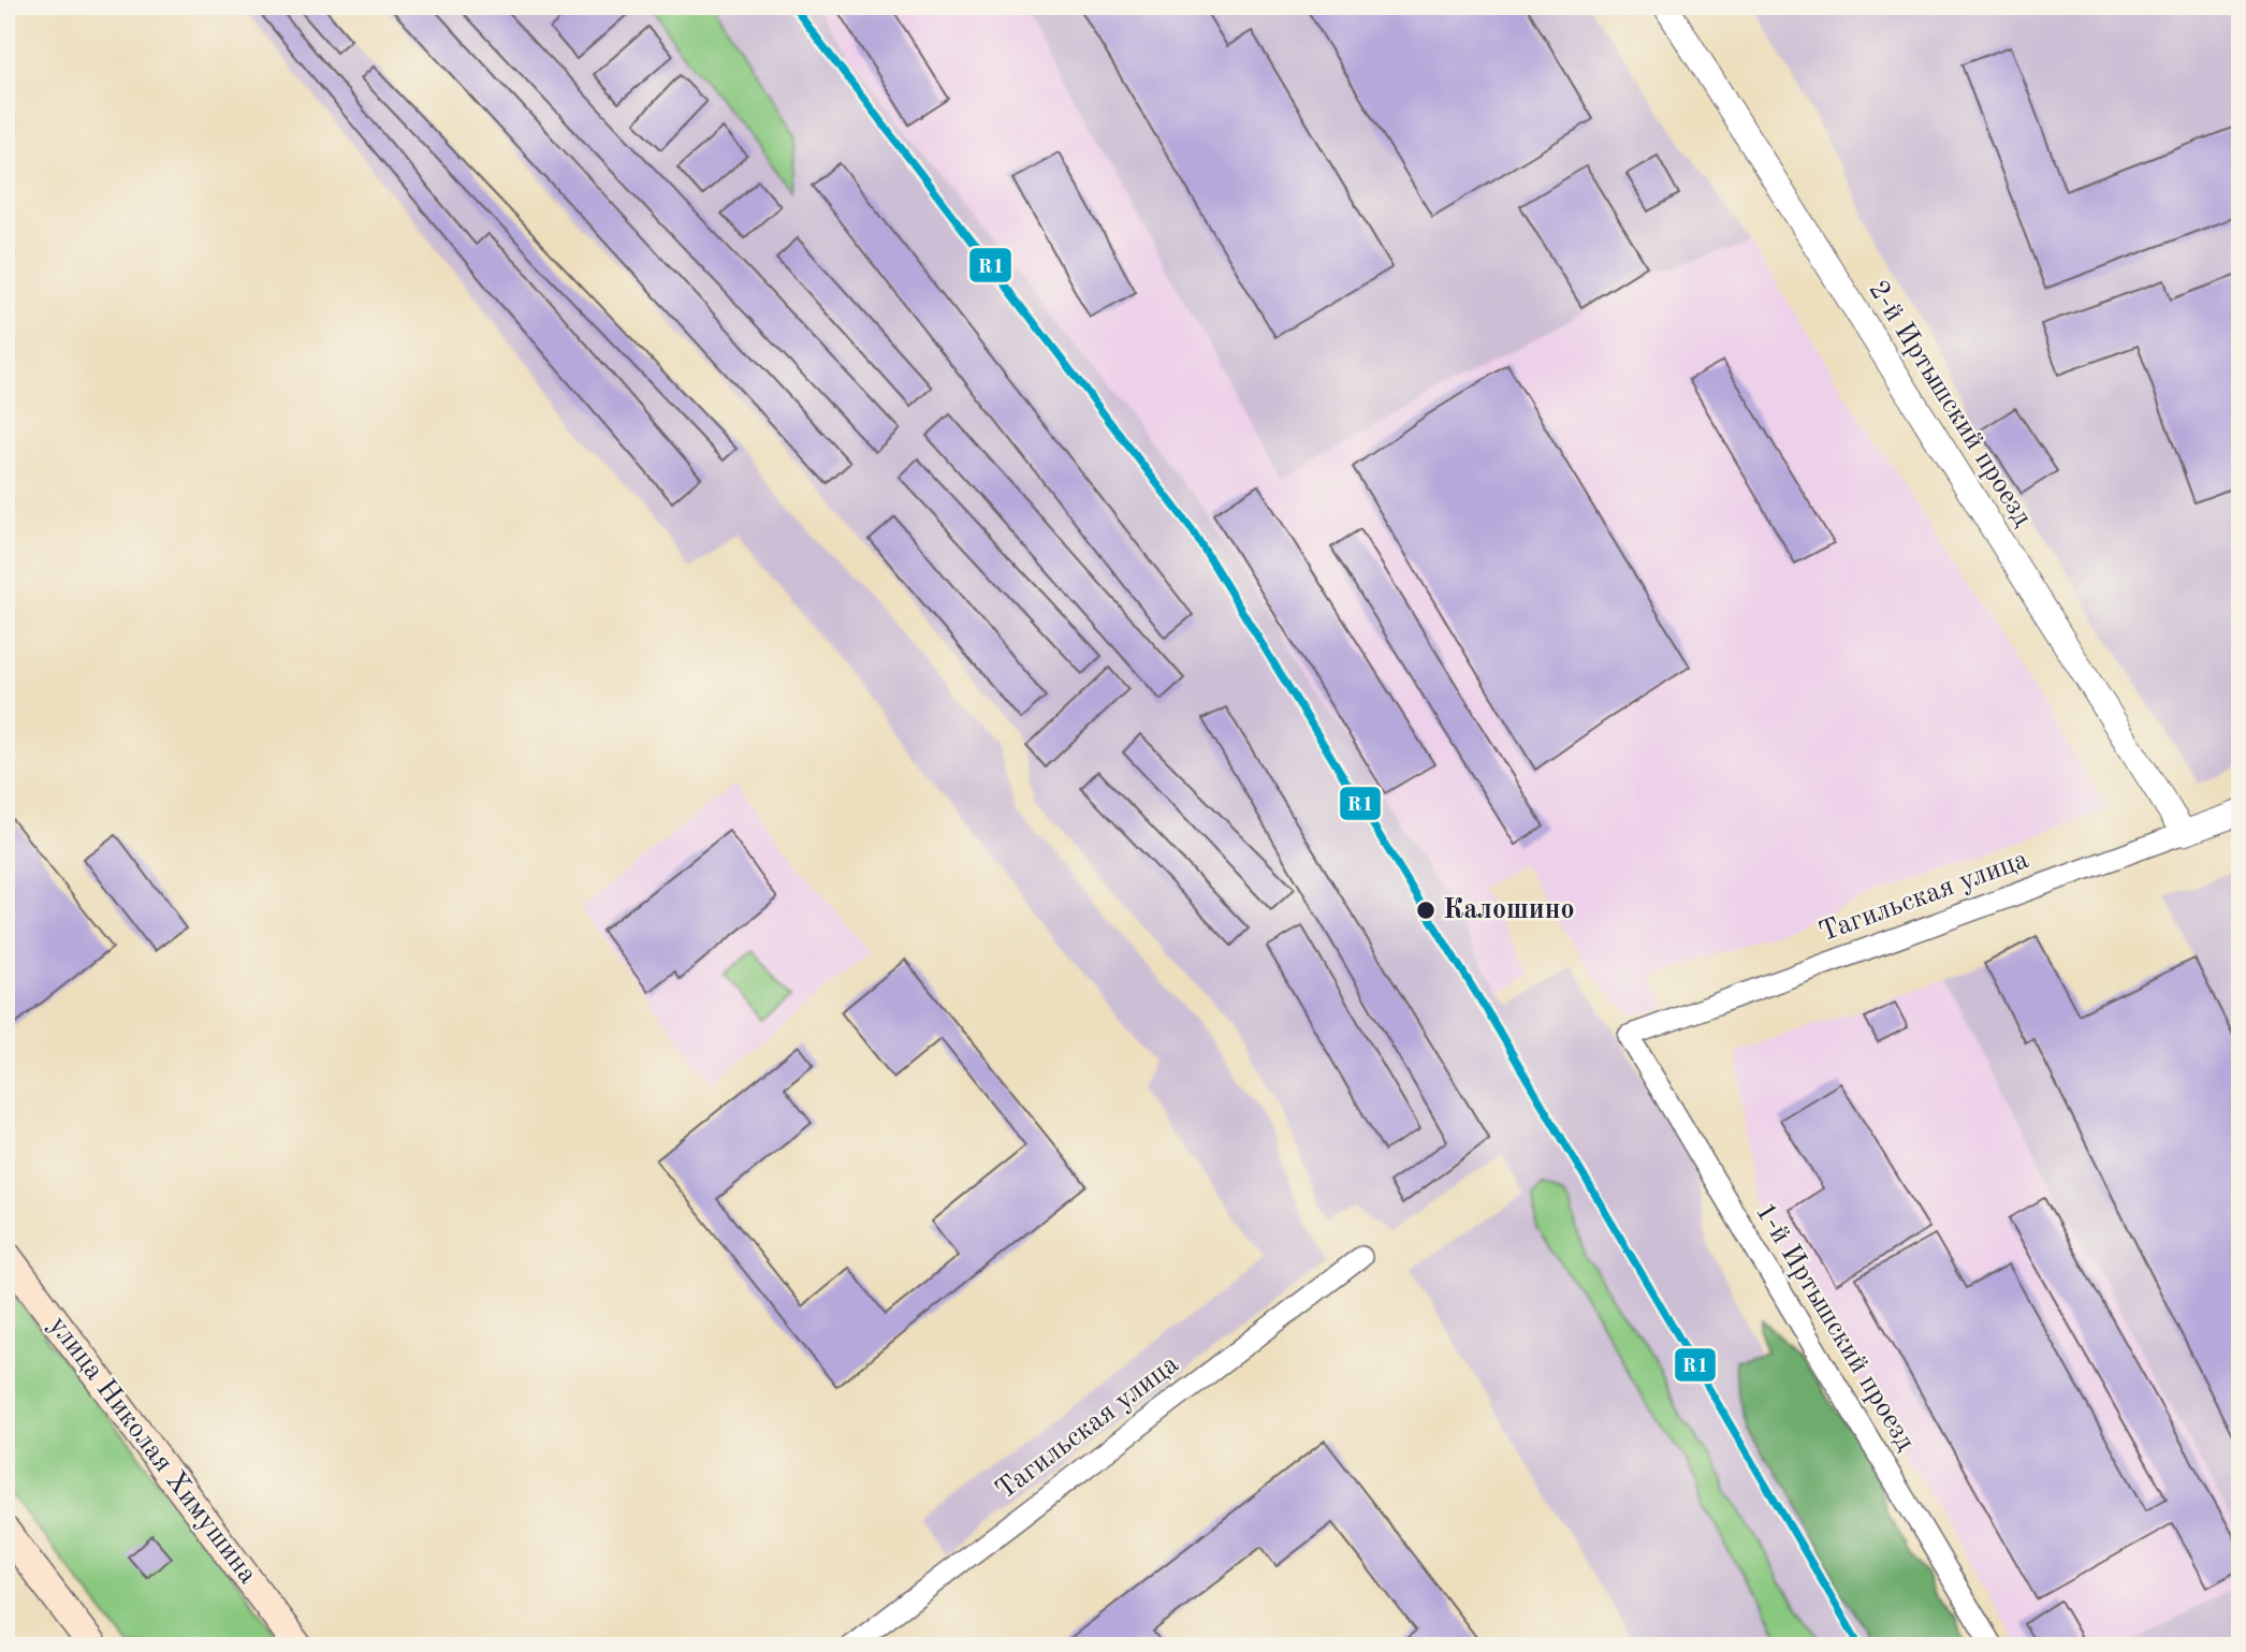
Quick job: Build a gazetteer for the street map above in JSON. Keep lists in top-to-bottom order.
{
  "streets": {
    "main road": ["улица Николая Химушина"],
    "street": ["2-й Иртышский проезд", "Тагильская улица", "1-й Иртышский проезд"]
  },
  "crossings": [
    ["2-й Иртышский проезд", "Тагильская улица"],
    ["Тагильская улица", "1-й Иртышский проезд"]
  ],
  "places": ["Калошино"],
  "lines": ["transit line R1"]
}
